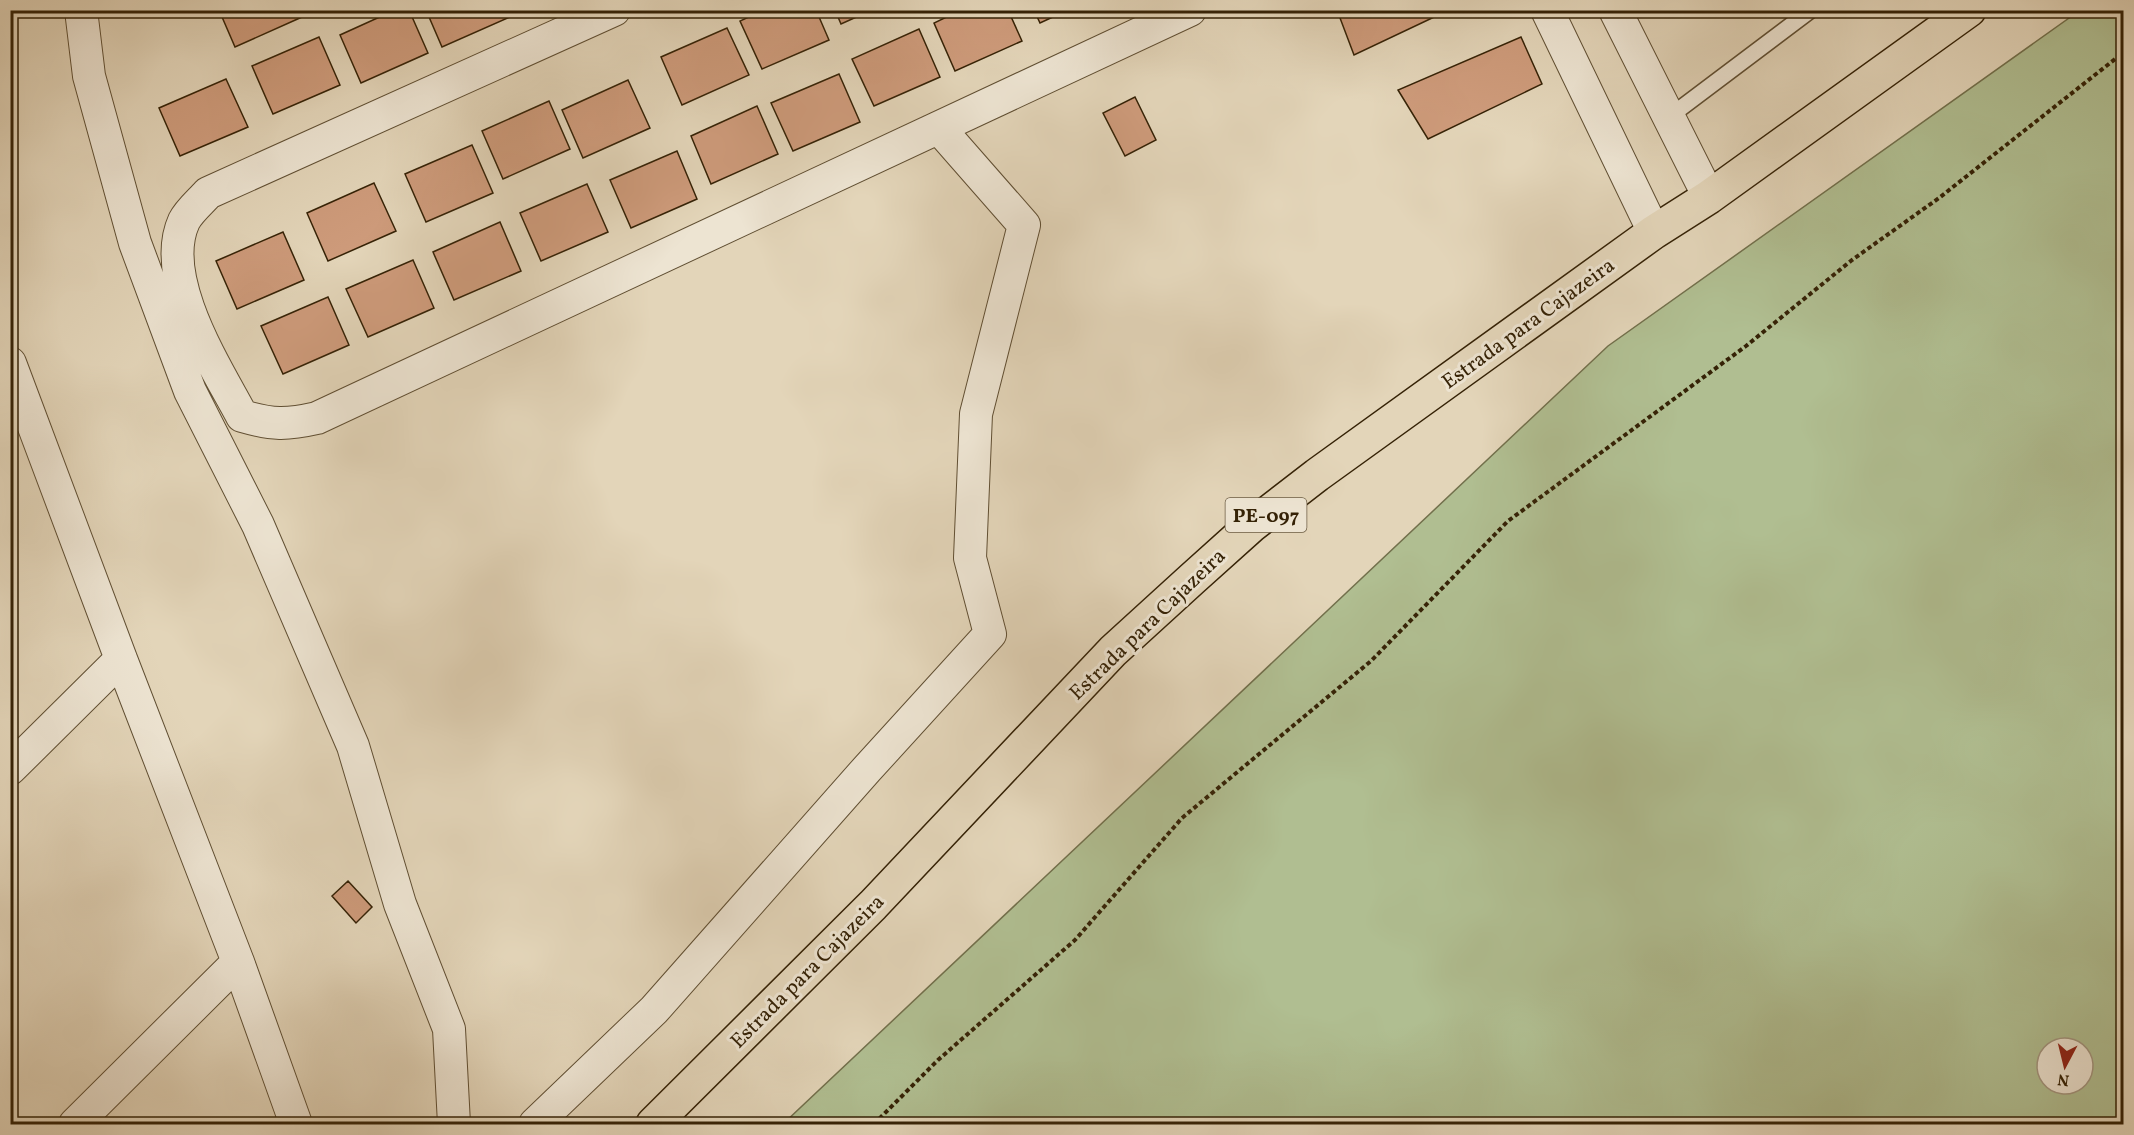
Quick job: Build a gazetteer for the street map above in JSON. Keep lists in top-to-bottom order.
{
  "streets": {
    "main road": ["Estrada para Cajazeira", "PE-097"]
  },
  "north": "bottom"
}
